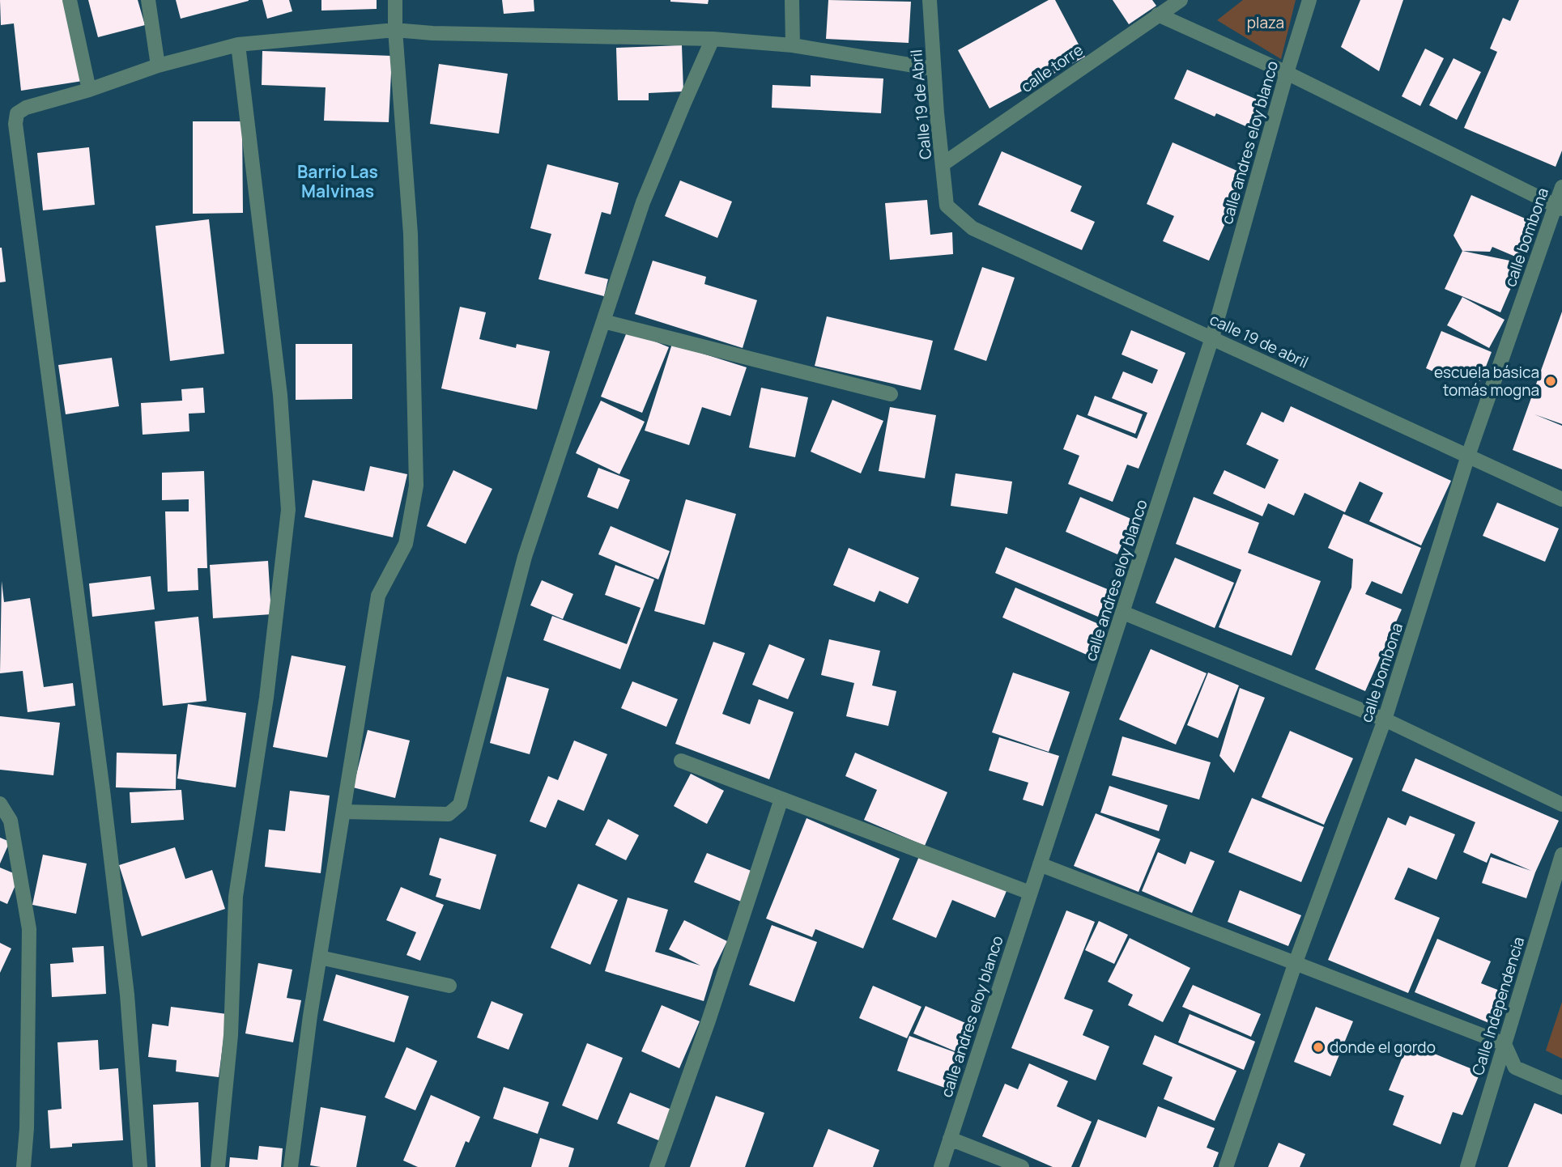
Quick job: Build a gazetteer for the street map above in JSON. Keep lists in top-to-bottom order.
{
  "streets": {
    "street": [
      "calle torre",
      "Calle 19 de Abril",
      "calle andres eloy blanco",
      "calle bombona",
      "calle 19 de abril",
      "Calle Independencia"
    ]
  },
  "crossings": [
    ["calle torre", "Calle 19 de Abril"],
    ["Calle 19 de Abril", "calle 19 de abril"],
    ["calle andres eloy blanco", "calle 19 de abril"],
    ["calle bombona", "calle 19 de abril"]
  ],
  "districts": ["Barrio Las Malvinas"],
  "parks": ["plaza"],
  "places": ["escuela básica tomás mogna", "donde el gordo"]
}
